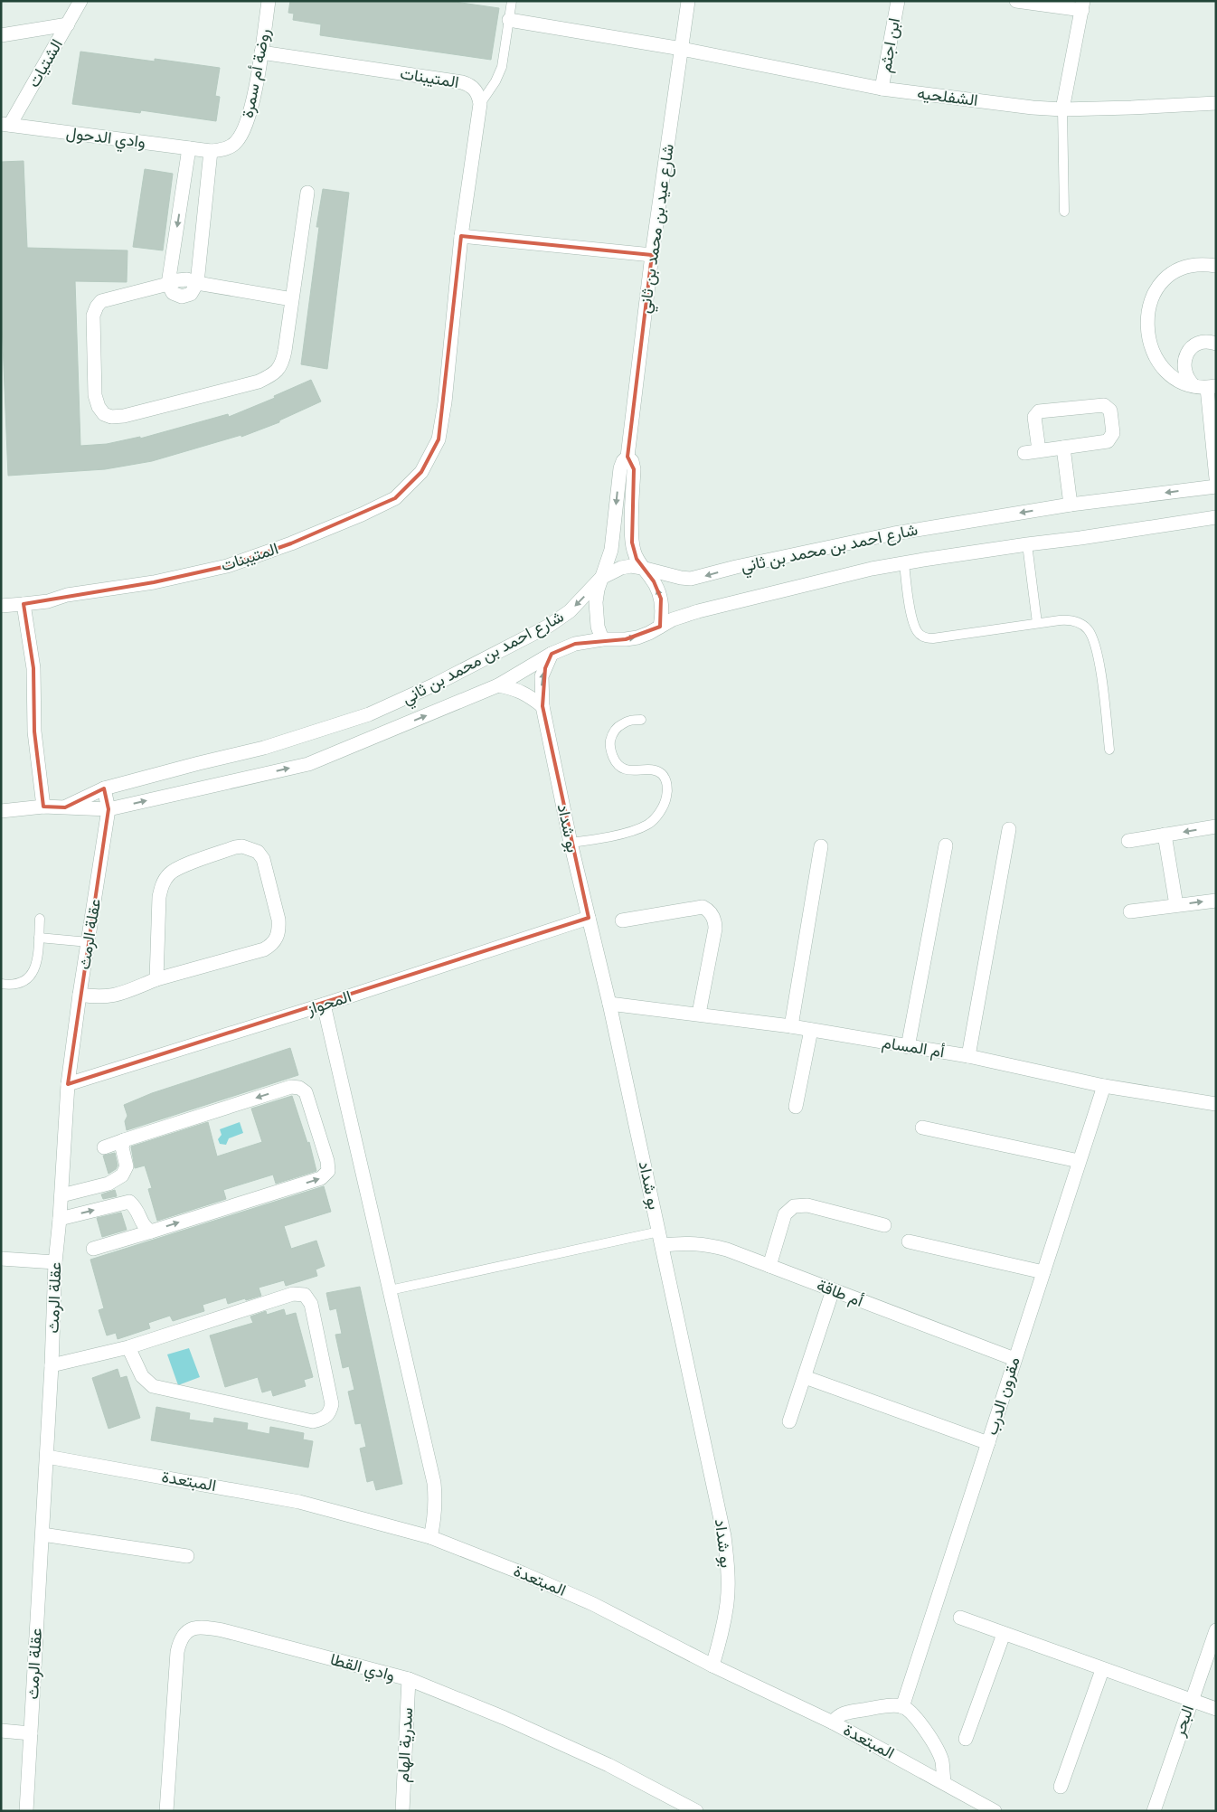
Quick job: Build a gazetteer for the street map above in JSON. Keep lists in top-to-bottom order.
{
  "streets": {
    "street": [
      "ابن اجثم",
      "الشتيات",
      "روضة أم سمرة",
      "المتيبنات",
      "الشفلحيه",
      "وادي الدحول",
      "شارع عيد بن محمد بن ثاني",
      "شارع احمد بن محمد بن ثاني",
      "بو شداد",
      "عقلة الرمث",
      "المحواز",
      "أم المسام",
      "أم طاقة",
      "مقرون الدرب",
      "المبتعدة",
      "وادي القطا",
      "البحر",
      "سدرية الهام"
    ]
  },
  "crossings": [
    ["ابن اجثم", "الشفلحيه"],
    ["الشتيات", "وادي الدحول"],
    ["روضة أم سمرة", "المتيبنات"],
    ["روضة أم سمرة", "وادي الدحول"],
    ["الشفلحيه", "شارع عيد بن محمد بن ثاني"],
    ["شارع عيد بن محمد بن ثاني", "شارع احمد بن محمد بن ثاني"],
    ["شارع احمد بن محمد بن ثاني", "بو شداد"],
    ["شارع احمد بن محمد بن ثاني", "عقلة الرمث"],
    ["بو شداد", "المحواز"],
    ["بو شداد", "أم المسام"],
    ["بو شداد", "أم طاقة"],
    ["بو شداد", "المبتعدة"],
    ["عقلة الرمث", "المحواز"],
    ["عقلة الرمث", "المبتعدة"],
    ["أم المسام", "مقرون الدرب"],
    ["أم طاقة", "مقرون الدرب"],
    ["وادي القطا", "سدرية الهام"]
  ]
}
